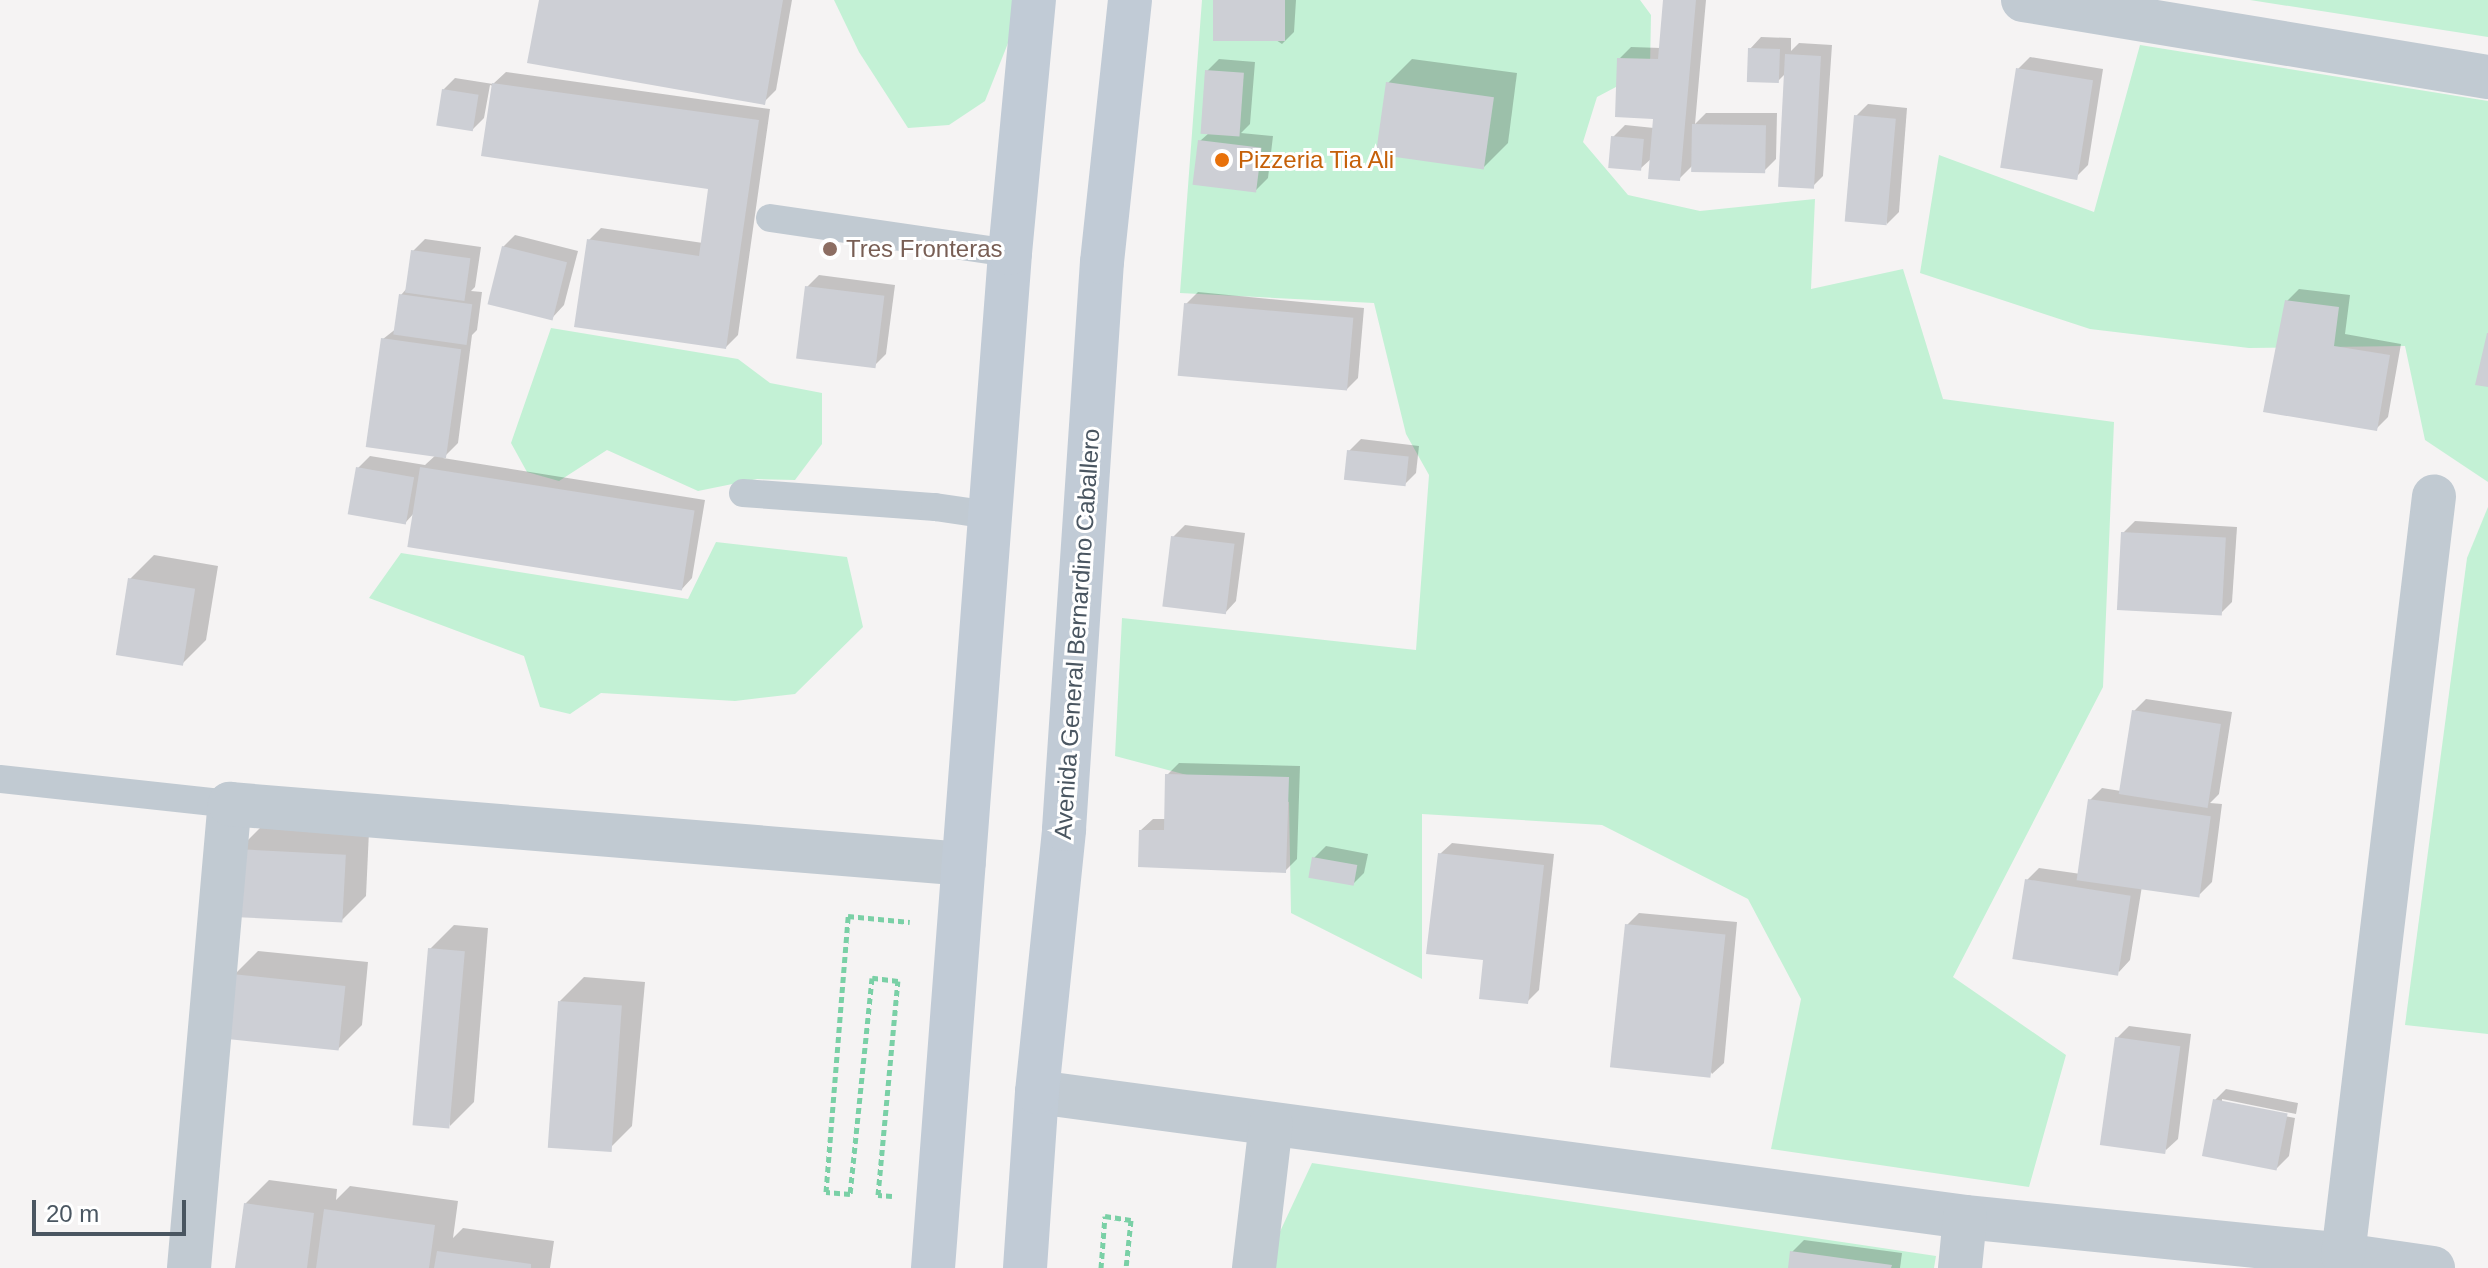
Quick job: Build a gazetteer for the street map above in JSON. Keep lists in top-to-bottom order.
{
  "streets": {
    "main road": ["Avenida General Bernardino Caballero"]
  },
  "places": ["Pizzeria Tia Ali", "Tres Fronteras"],
  "scale_bar": "20 m"
}
